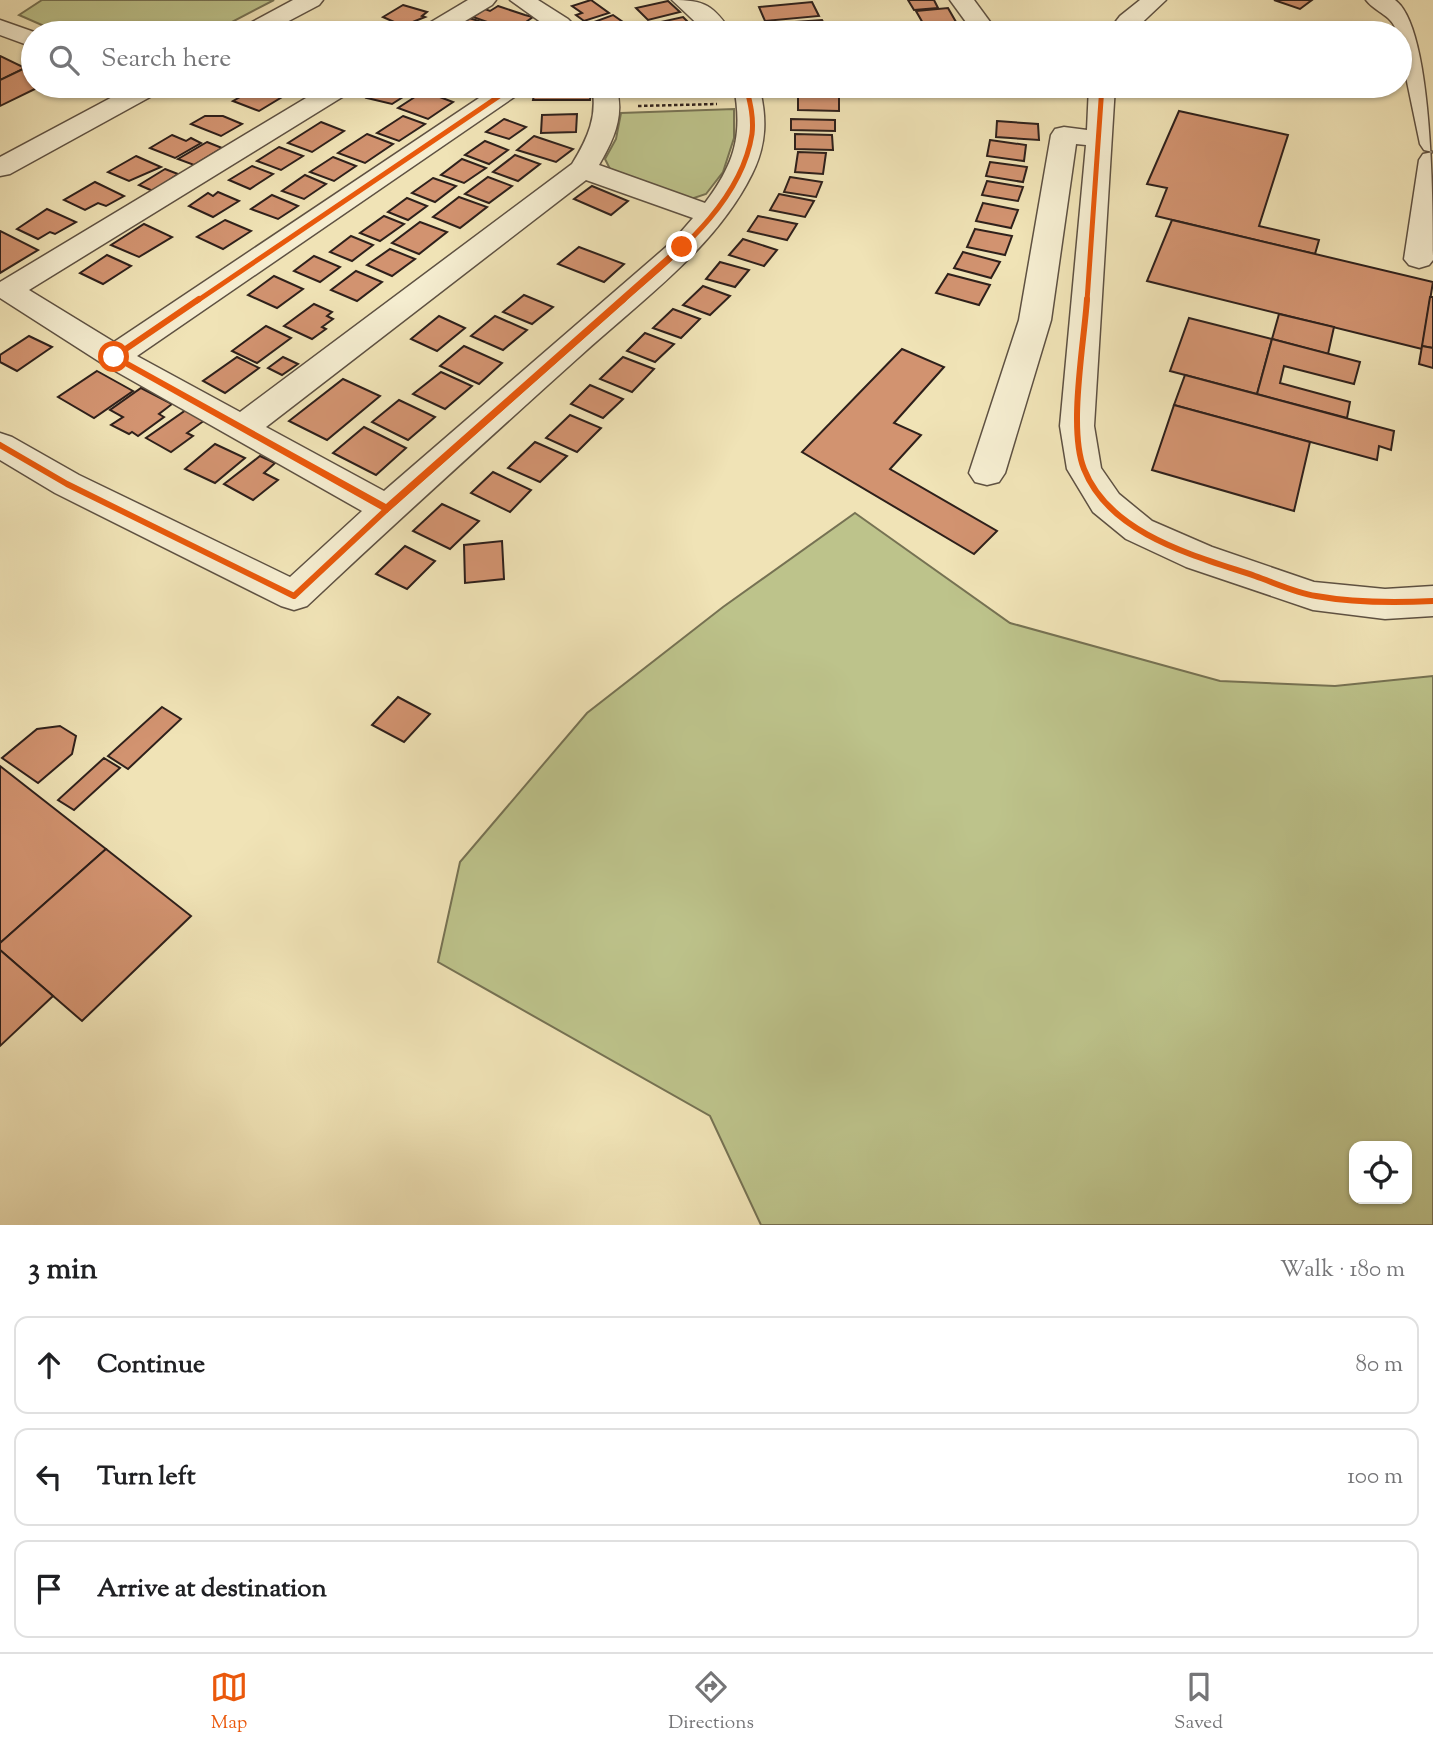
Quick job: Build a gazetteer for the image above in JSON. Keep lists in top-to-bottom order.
{
  "page": {
    "search": "Search here",
    "heading": ["3 min", "Walk · 180 m"],
    "list": [
      ["Continue", "80 m"],
      ["Turn left", "100 m"],
      "Arrive at destination"
    ],
    "nav": ["Map", "Directions", "Saved"]
  }
}
